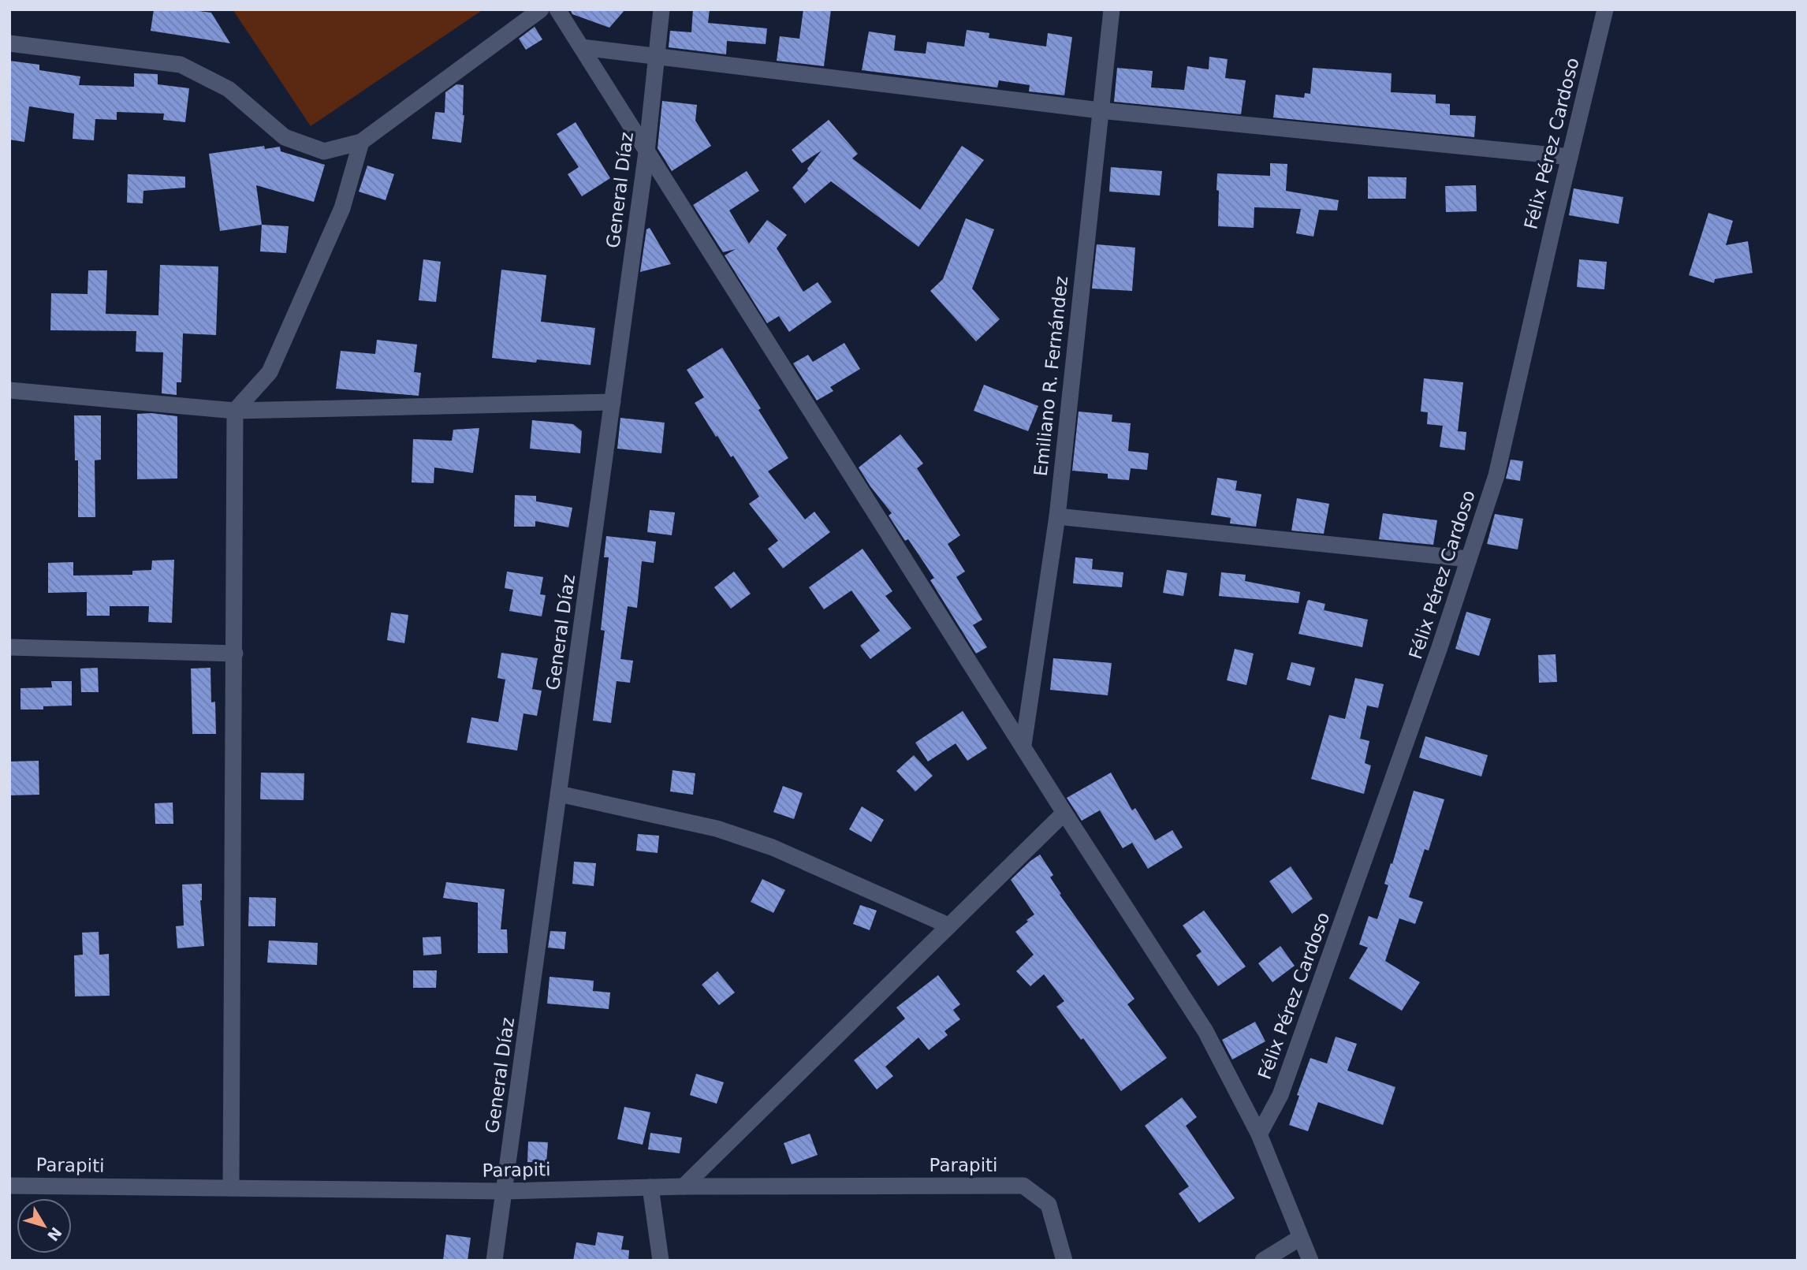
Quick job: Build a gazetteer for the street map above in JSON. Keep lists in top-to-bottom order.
{
  "streets": {
    "street": [
      "Félix Pérez Cardoso",
      "General Díaz",
      "Emiliano R. Fernández",
      "Parapiti"
    ]
  },
  "crossings": [
    ["General Díaz", "Parapiti"]
  ],
  "north": "bottom right"
}
